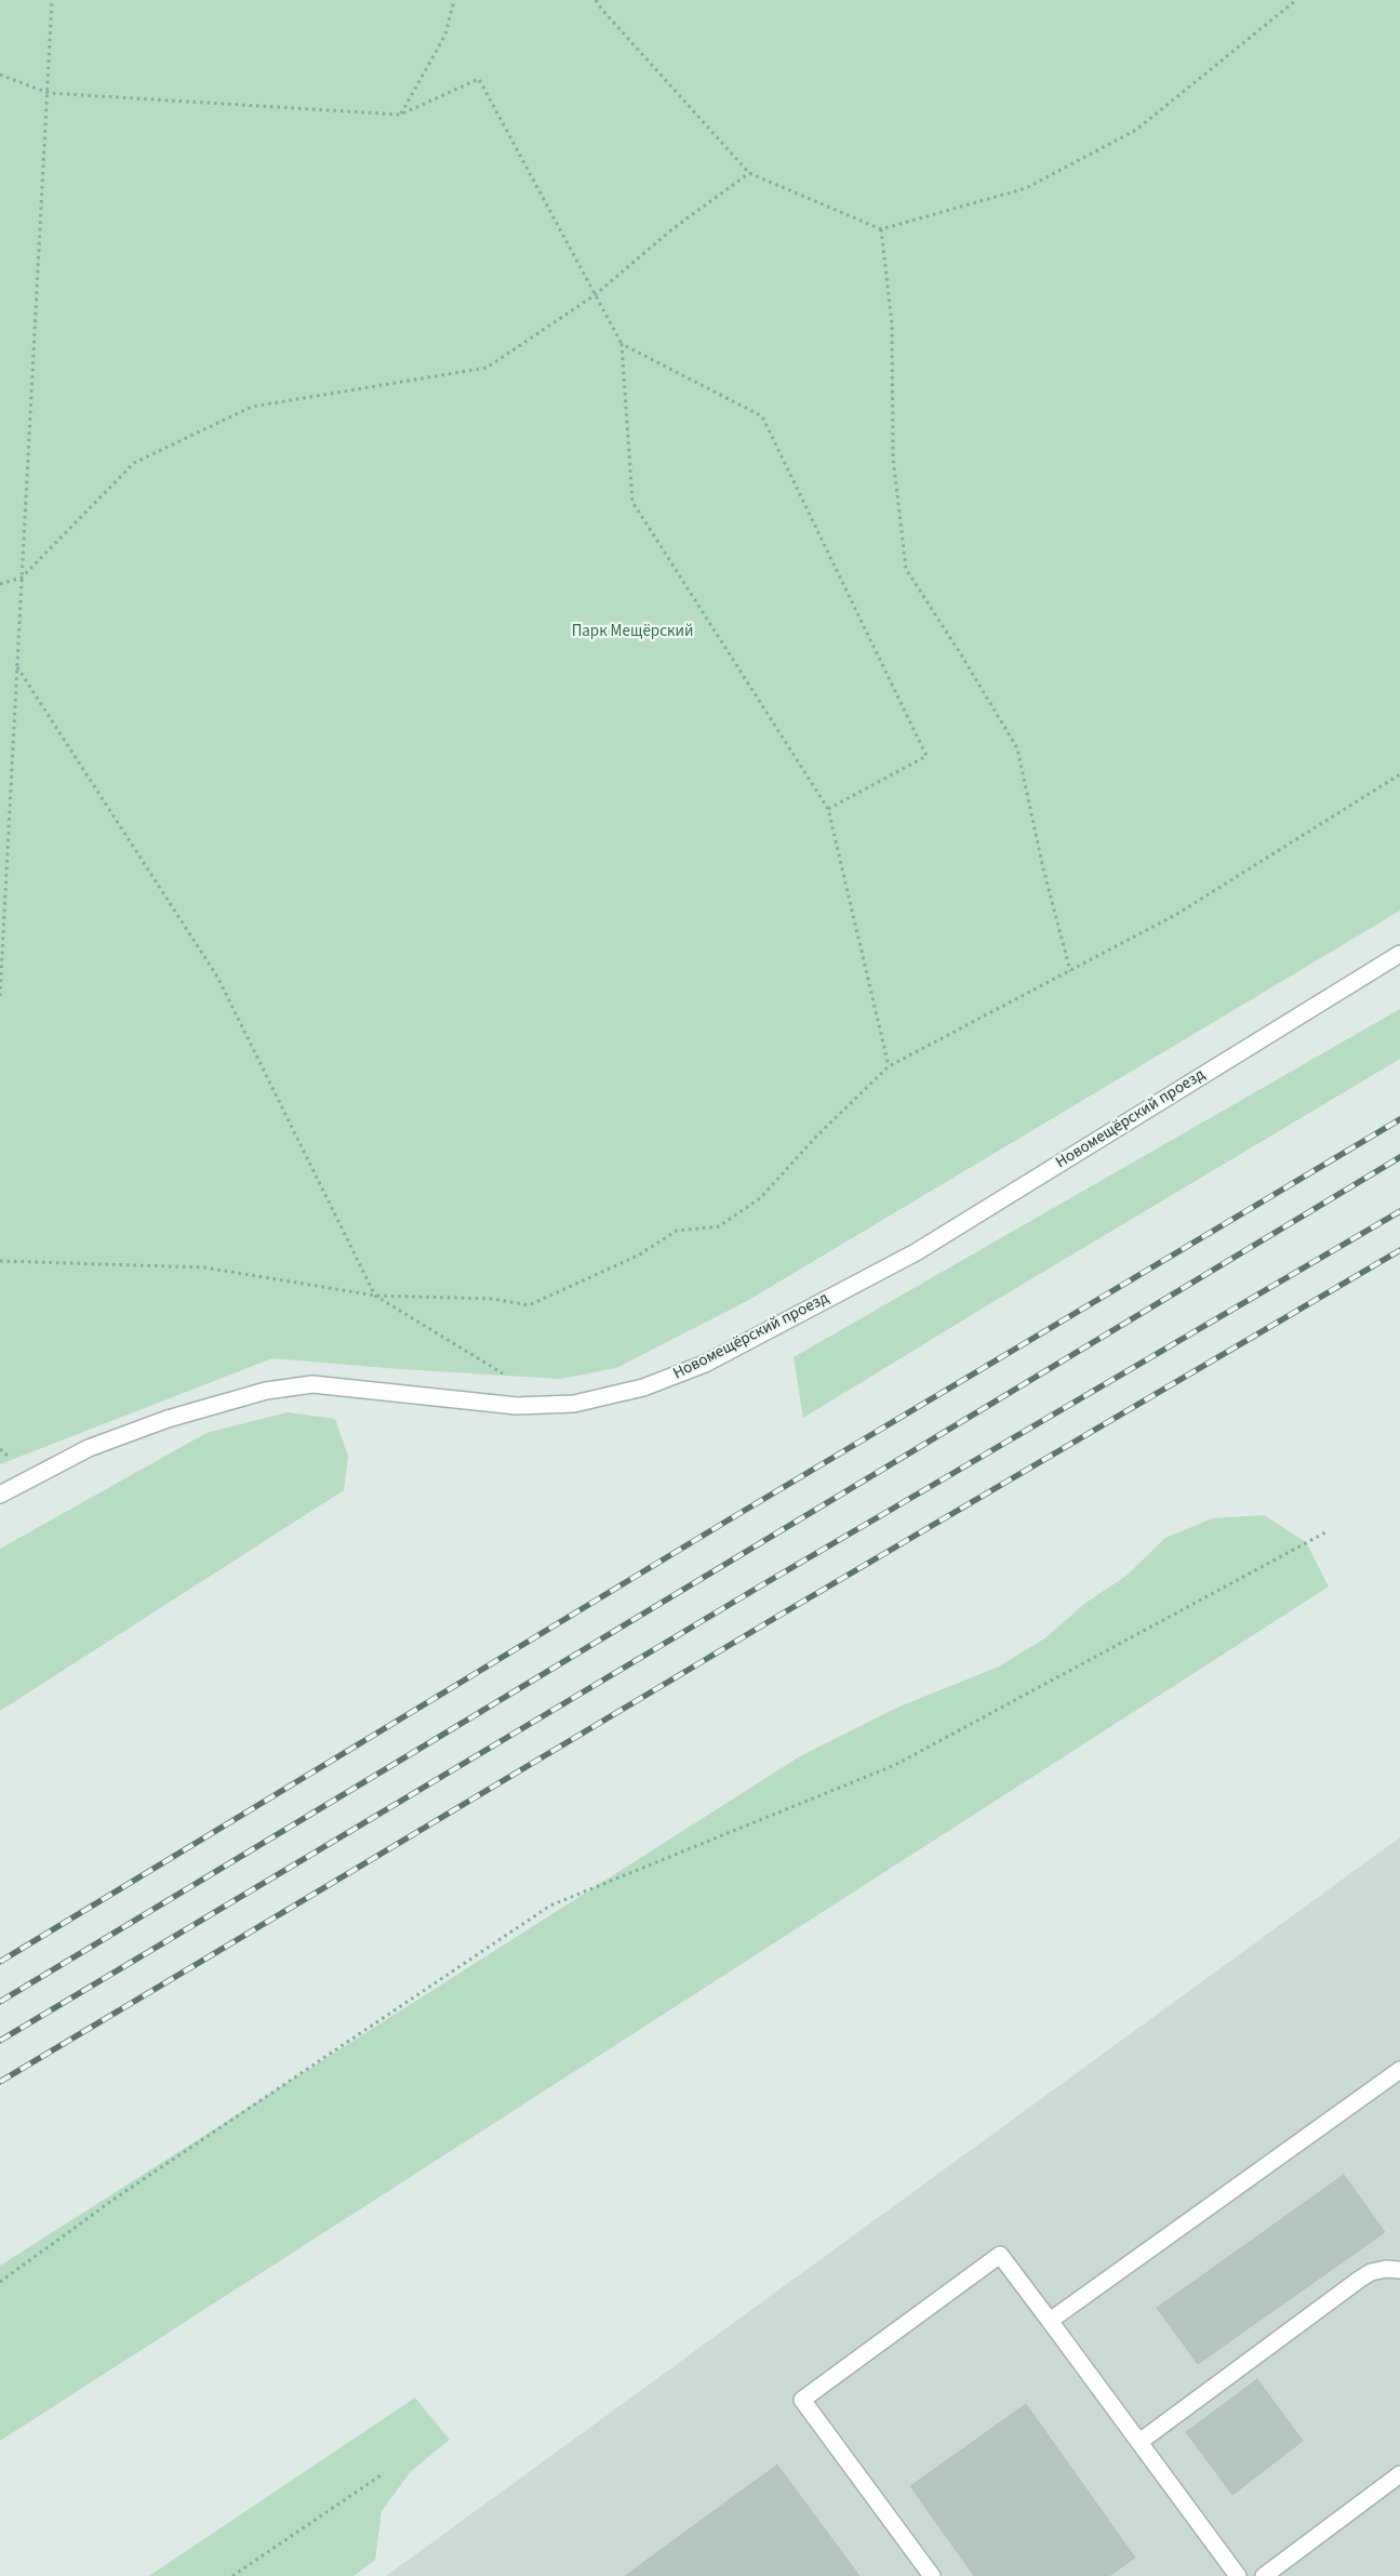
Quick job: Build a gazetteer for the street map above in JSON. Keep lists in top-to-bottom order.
{
  "streets": {
    "street": ["Новомещёрский проезд"]
  },
  "parks": ["Парк Мещёрский"]
}
